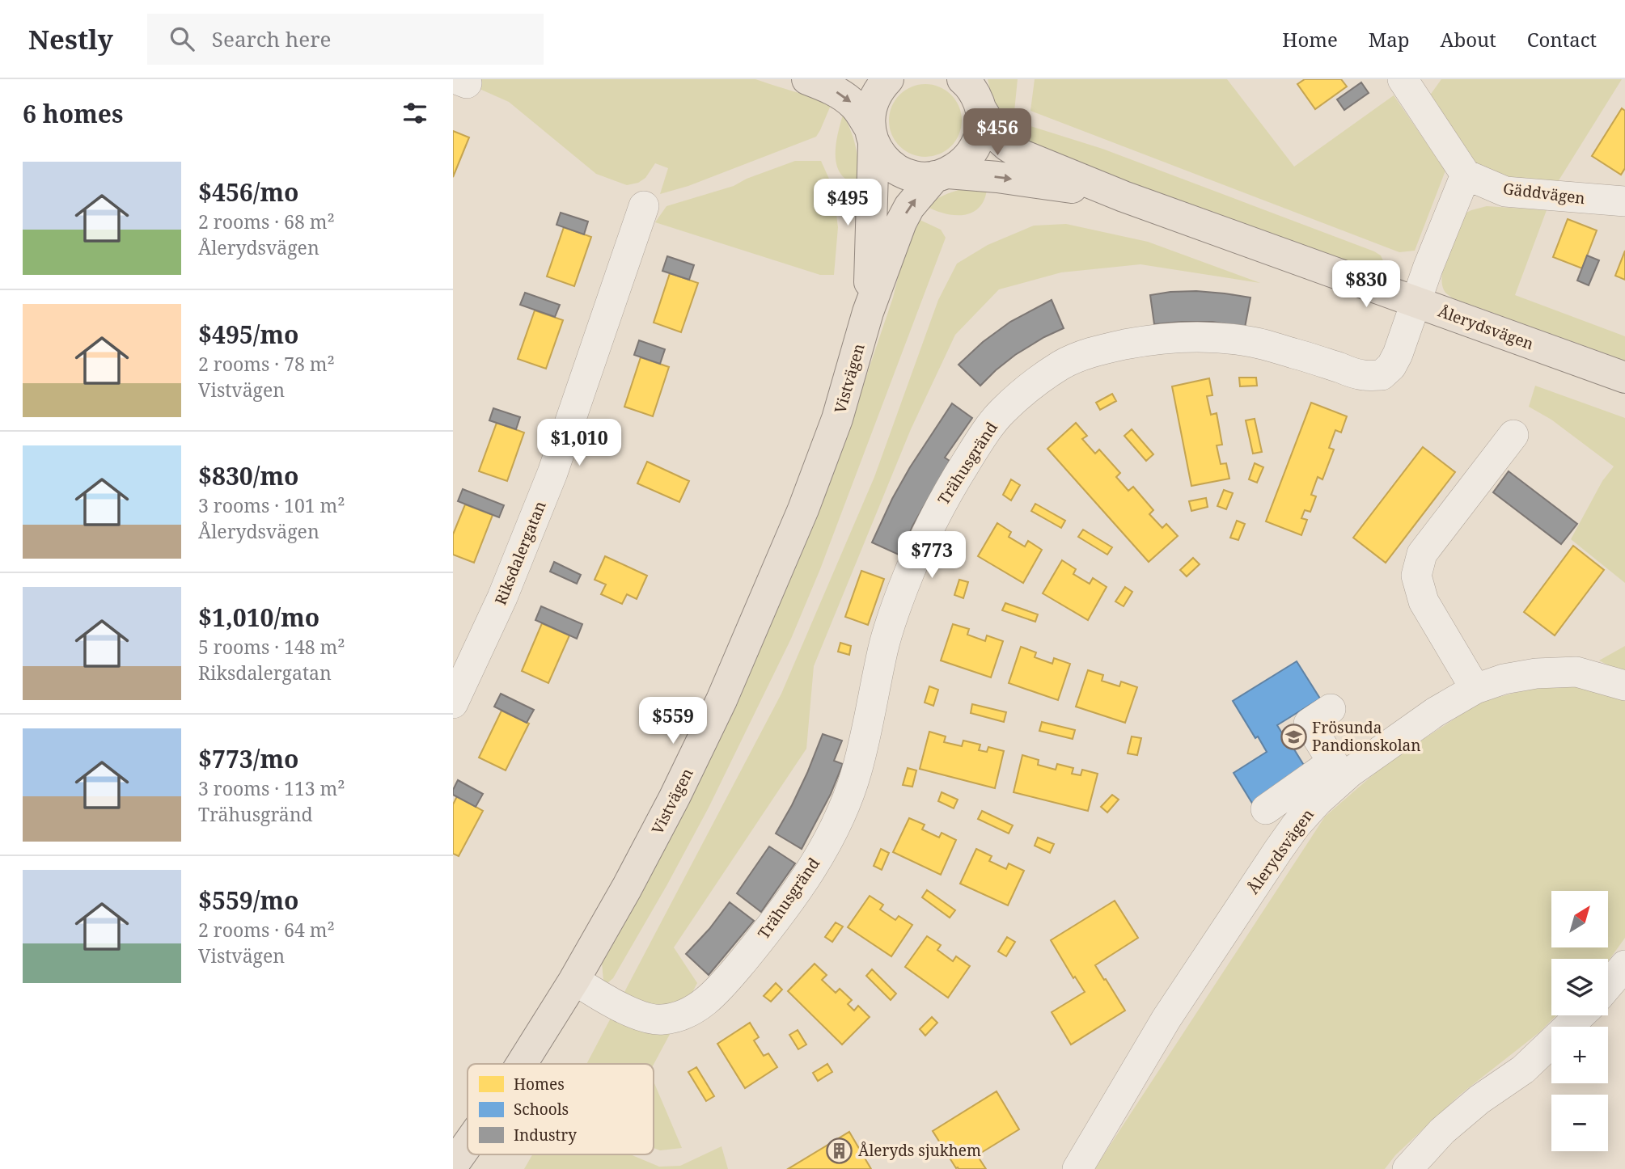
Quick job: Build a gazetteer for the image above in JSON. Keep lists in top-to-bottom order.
{
  "streets": {
    "main road": ["Ålerydsvägen", "Vistvägen"],
    "street": ["Gäddvägen", "Trähusgränd", "Riksdalergatan"]
  },
  "crossings": [
    ["Ålerydsvägen", "Vistvägen"],
    ["Ålerydsvägen", "Trähusgränd"],
    ["Vistvägen", "Trähusgränd"]
  ],
  "places": {
    "school or university": ["Frösunda Pandionskolan"],
    "building": ["Åleryds sjukhem"]
  },
  "legend": ["Homes", "Schools", "Industry"],
  "north": "top right",
  "page": {
    "header": "Nestly",
    "search": "Search here",
    "nav": [
      "Home",
      "Map",
      "About",
      "Contact"
    ],
    "heading": "6 homes",
    "price": [
      "$456",
      "$495",
      "$830",
      "$1,010",
      "$773",
      "$559"
    ],
    "list": [
      {
        "name": "$456/mo",
        "note": "2 rooms · 68 m² · Ålerydsvägen"
      },
      {
        "name": "$495/mo",
        "note": "2 rooms · 78 m² · Vistvägen"
      },
      {
        "name": "$830/mo",
        "note": "3 rooms · 101 m² · Ålerydsvägen"
      },
      {
        "name": "$1,010/mo",
        "note": "5 rooms · 148 m² · Riksdalergatan"
      },
      {
        "name": "$773/mo",
        "note": "3 rooms · 113 m² · Trähusgränd"
      },
      {
        "name": "$559/mo",
        "note": "2 rooms · 64 m² · Vistvägen"
      }
    ],
    "map_buttons": ["+", "−"]
  }
}
